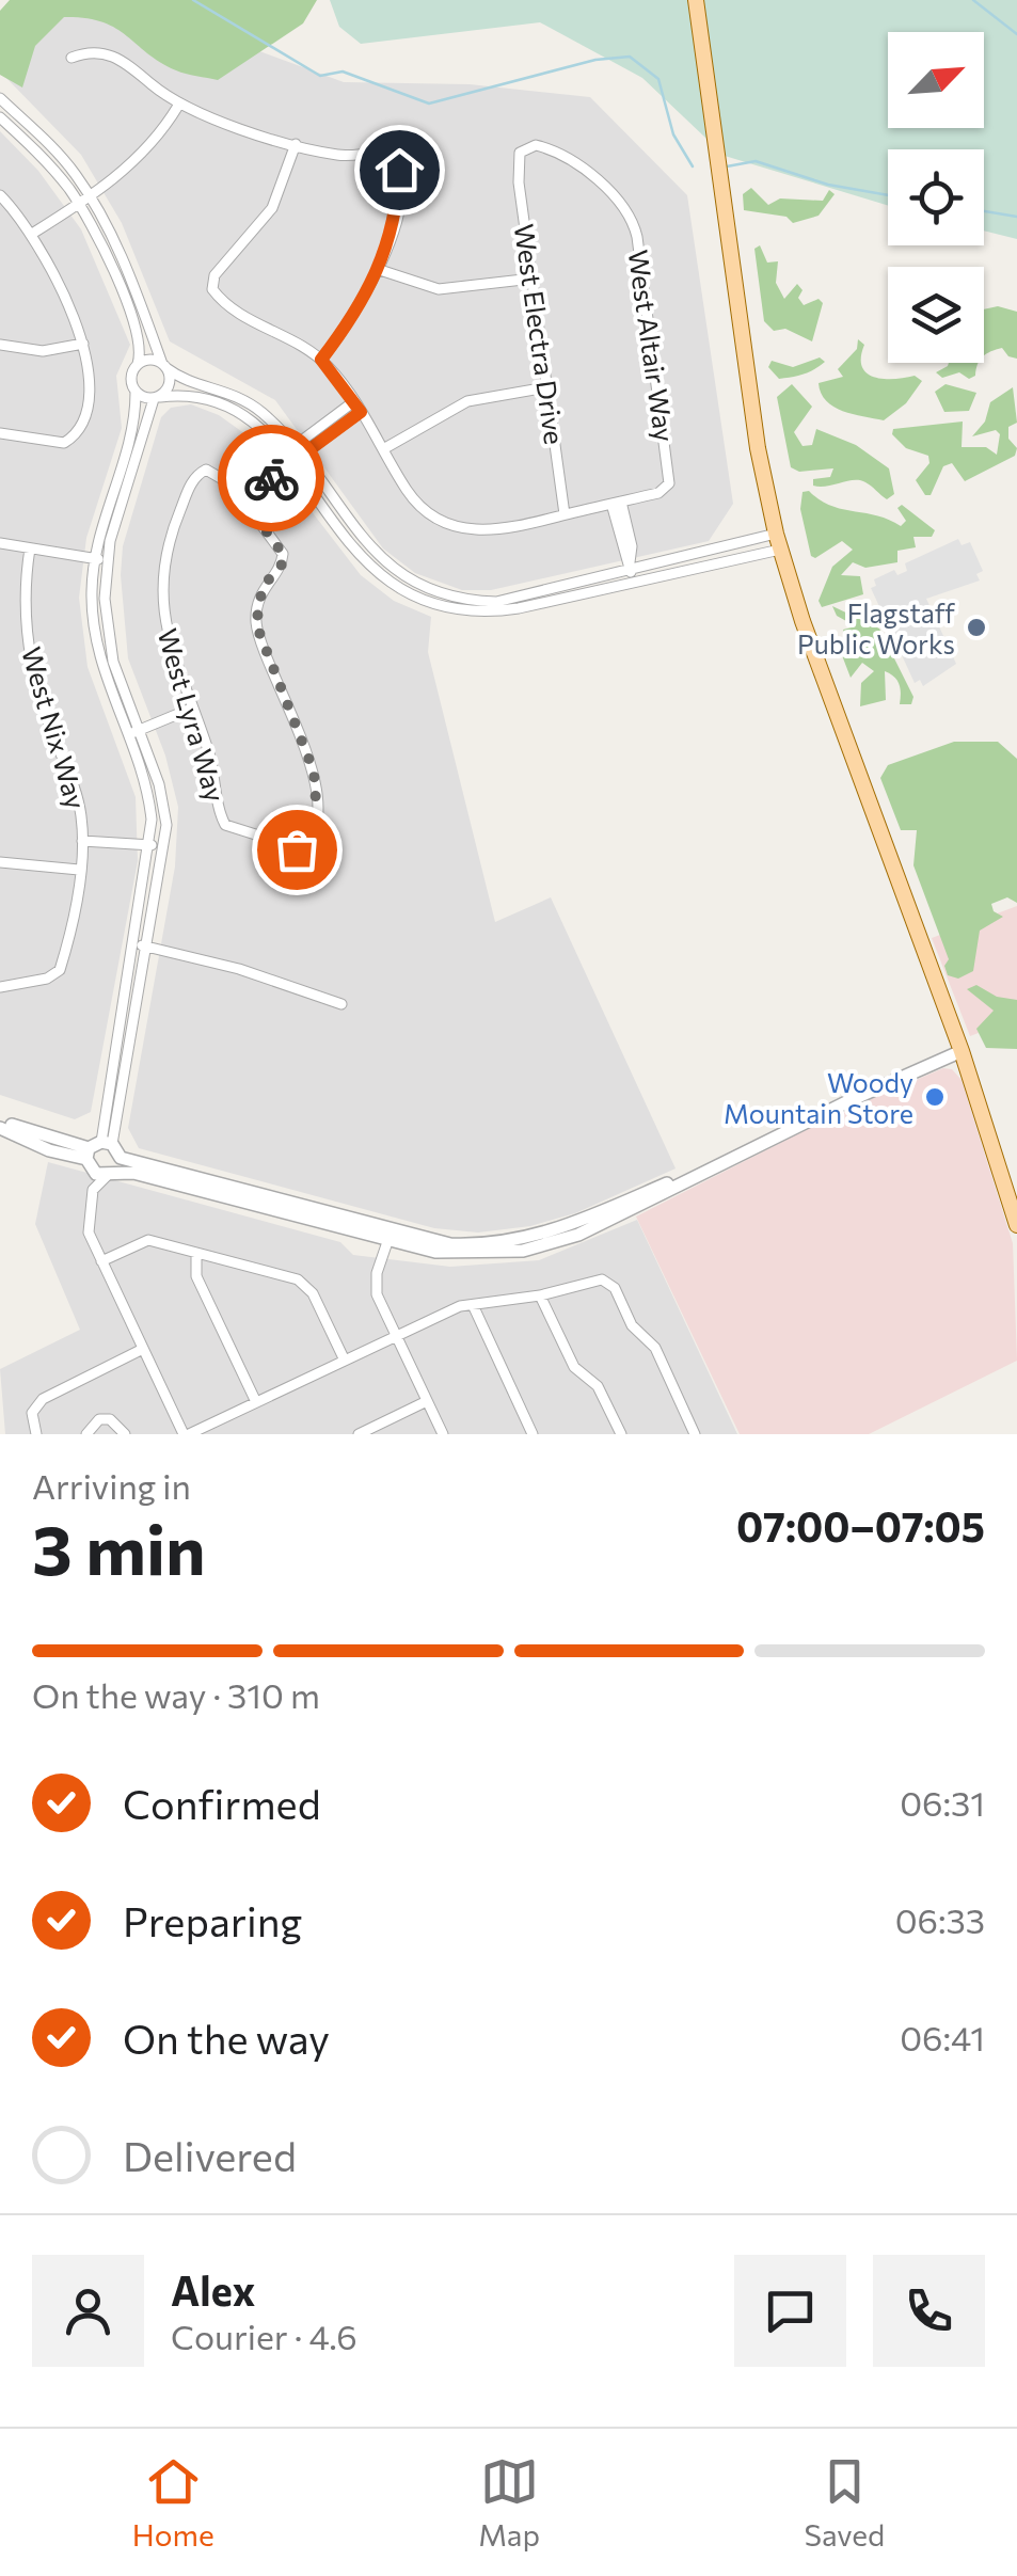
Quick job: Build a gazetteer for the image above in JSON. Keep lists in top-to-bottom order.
{
  "streets": {
    "street": [
      "West Electra Drive",
      "West Altair Way",
      "West Lyra Way",
      "West Nix Way"
    ]
  },
  "crossings": [
    ["West Electra Drive", "West Altair Way"]
  ],
  "places": ["Flagstaff Public Works", "Woody Mountain Store"],
  "north": "top right",
  "page": {
    "heading": ["3 min", "Arriving in", "07:00–07:05"],
    "panel": ["Alex", "Courier · 4.6"],
    "bar": "On the way · 310 m",
    "list": [
      ["Confirmed", "06:31"],
      ["Preparing", "06:33"],
      ["On the way", "06:41"],
      "Delivered"
    ],
    "tabs": ["Home", "Map", "Saved"]
  }
}
